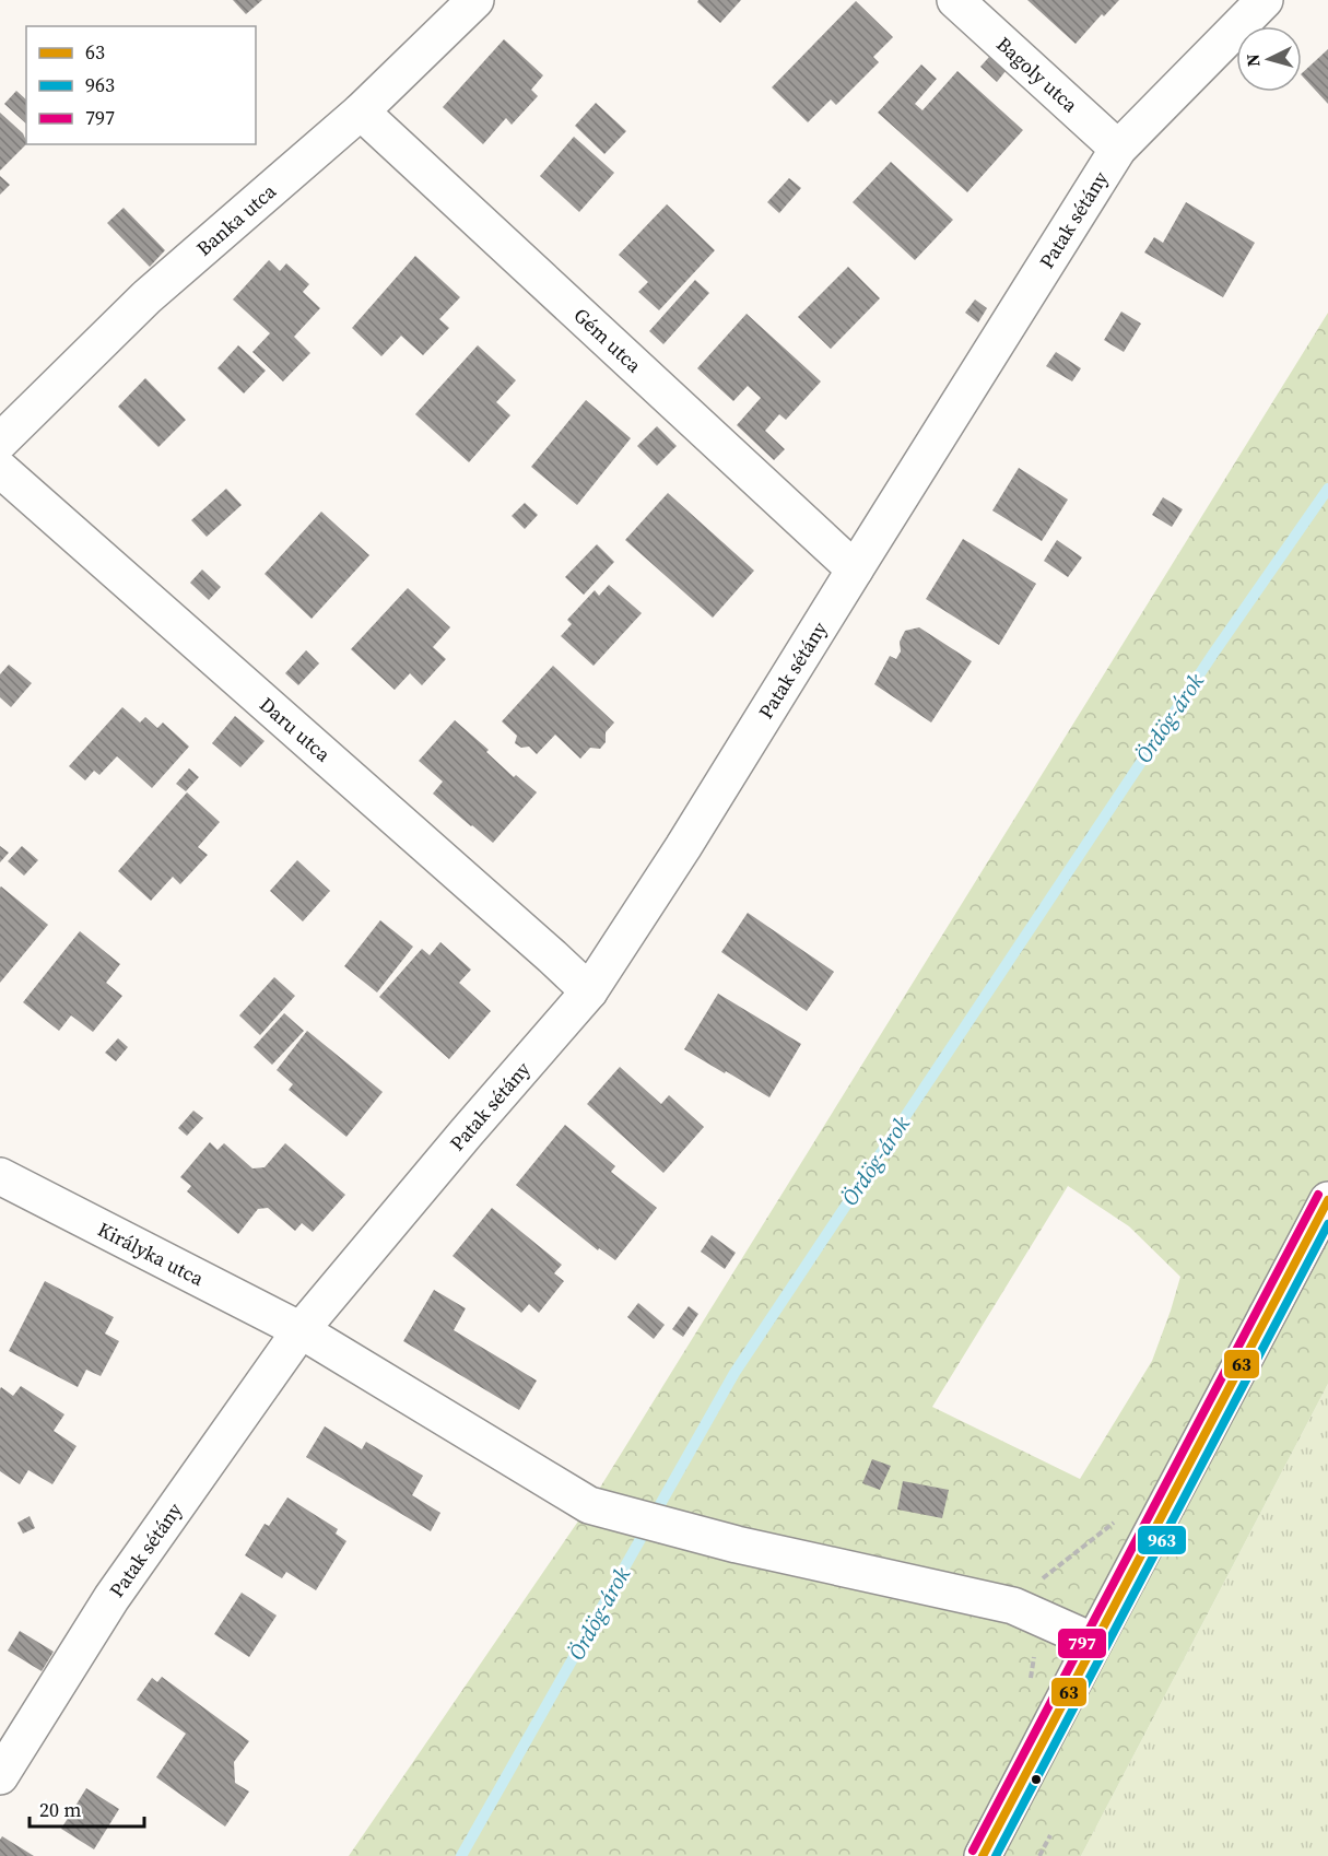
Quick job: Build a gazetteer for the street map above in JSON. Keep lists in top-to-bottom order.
{
  "streets": {
    "street": [
      "Bagoly utca",
      "Banka utca",
      "Patak sétány",
      "Gém utca",
      "Daru utca",
      "Királyka utca"
    ]
  },
  "crossings": [
    ["Bagoly utca", "Patak sétány"],
    ["Banka utca", "Gém utca"],
    ["Patak sétány", "Gém utca"],
    ["Patak sétány", "Daru utca"],
    ["Patak sétány", "Királyka utca"]
  ],
  "water": ["Ördög-árok"],
  "lines": ["transit line 797", "transit line 63", "transit line 963"],
  "legend": ["63", "963", "797"],
  "scale_bar": "20 m",
  "north": "left"
}
